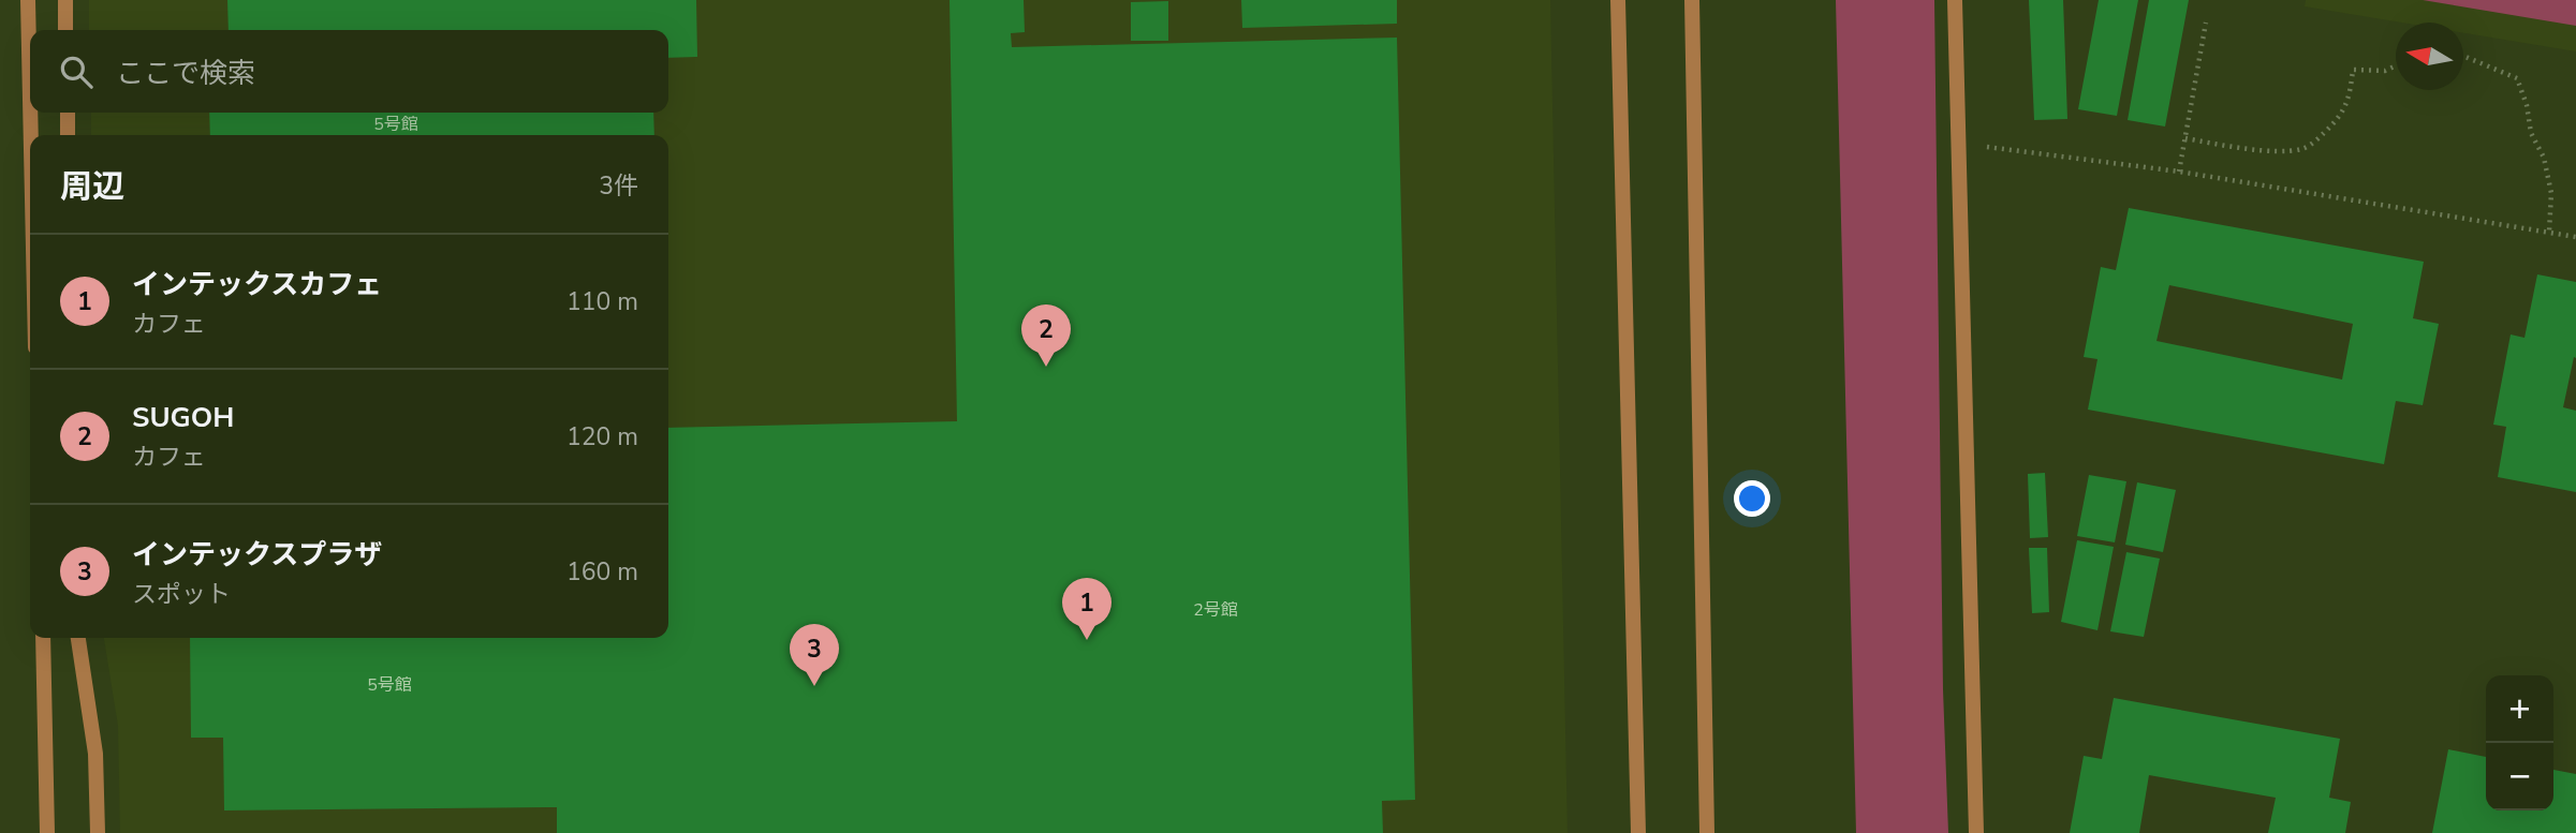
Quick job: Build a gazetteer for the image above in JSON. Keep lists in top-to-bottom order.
{
  "house_numbers": ["5号館", "2号館", "5号館"],
  "north": "left",
  "page": {
    "search": "ここで検索",
    "heading": ["周辺", "3件"],
    "list": [
      {
        "mark": "1",
        "name": "インテックスカフェ",
        "note": "カフェ",
        "value": "110 m"
      },
      {
        "mark": "2",
        "name": "SUGOH",
        "note": "カフェ",
        "value": "120 m"
      },
      {
        "mark": "3",
        "name": "インテックスプラザ",
        "note": "スポット",
        "value": "160 m"
      }
    ],
    "pins": ["2", "1", "3"],
    "map_buttons": ["+", "−"]
  }
}
